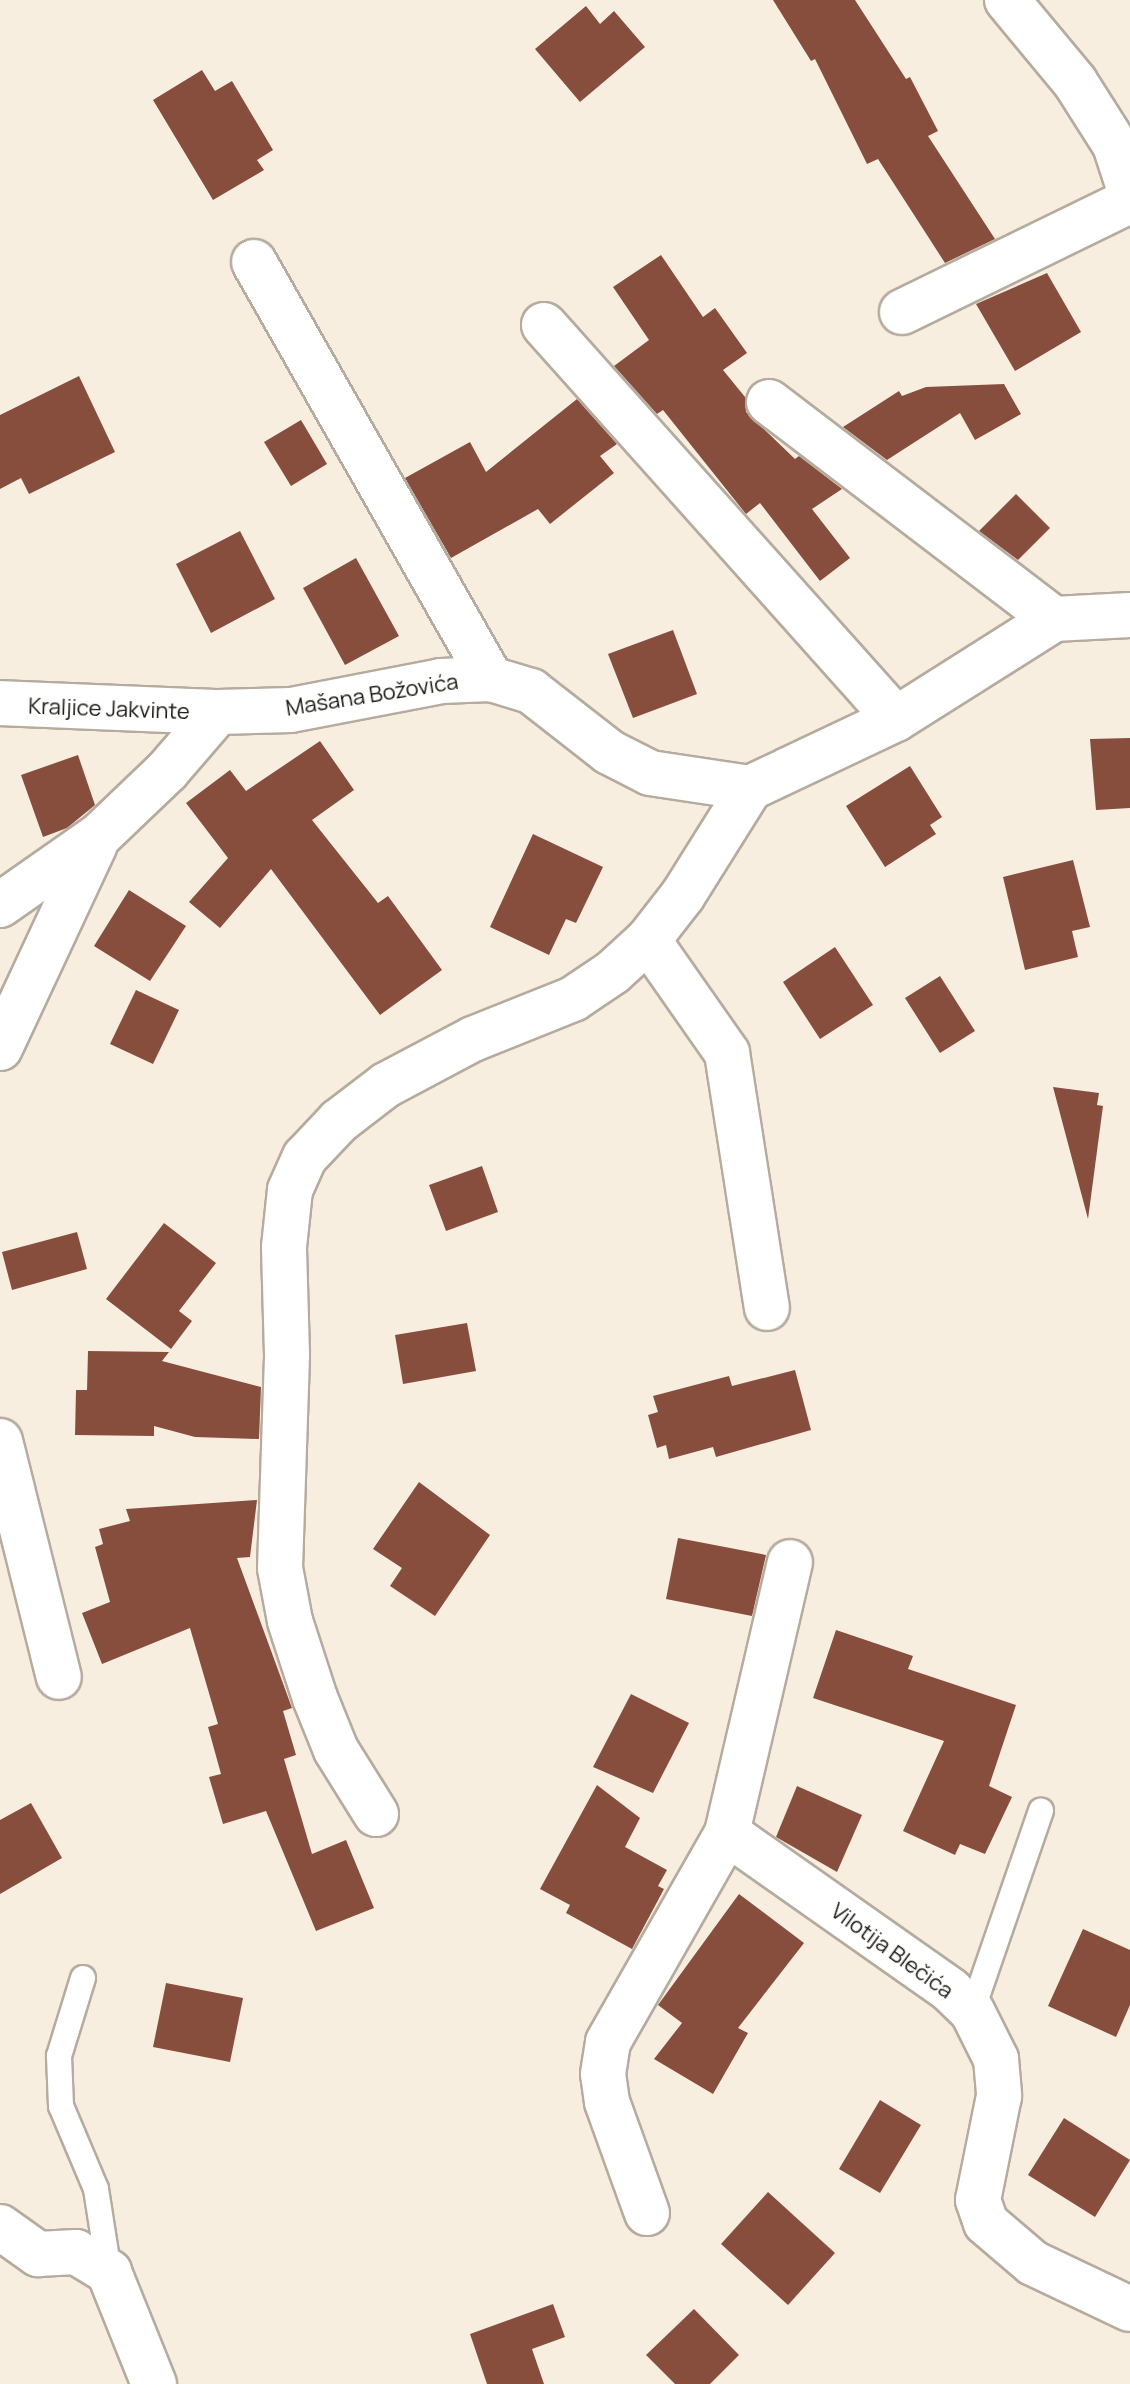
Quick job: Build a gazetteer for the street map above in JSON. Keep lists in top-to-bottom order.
{
  "streets": {
    "street": ["Mašana Božovića", "Kraljice Jakvinte", "Vilotija Blečića"]
  },
  "crossings": [
    ["Mašana Božovića", "Kraljice Jakvinte"]
  ]
}
